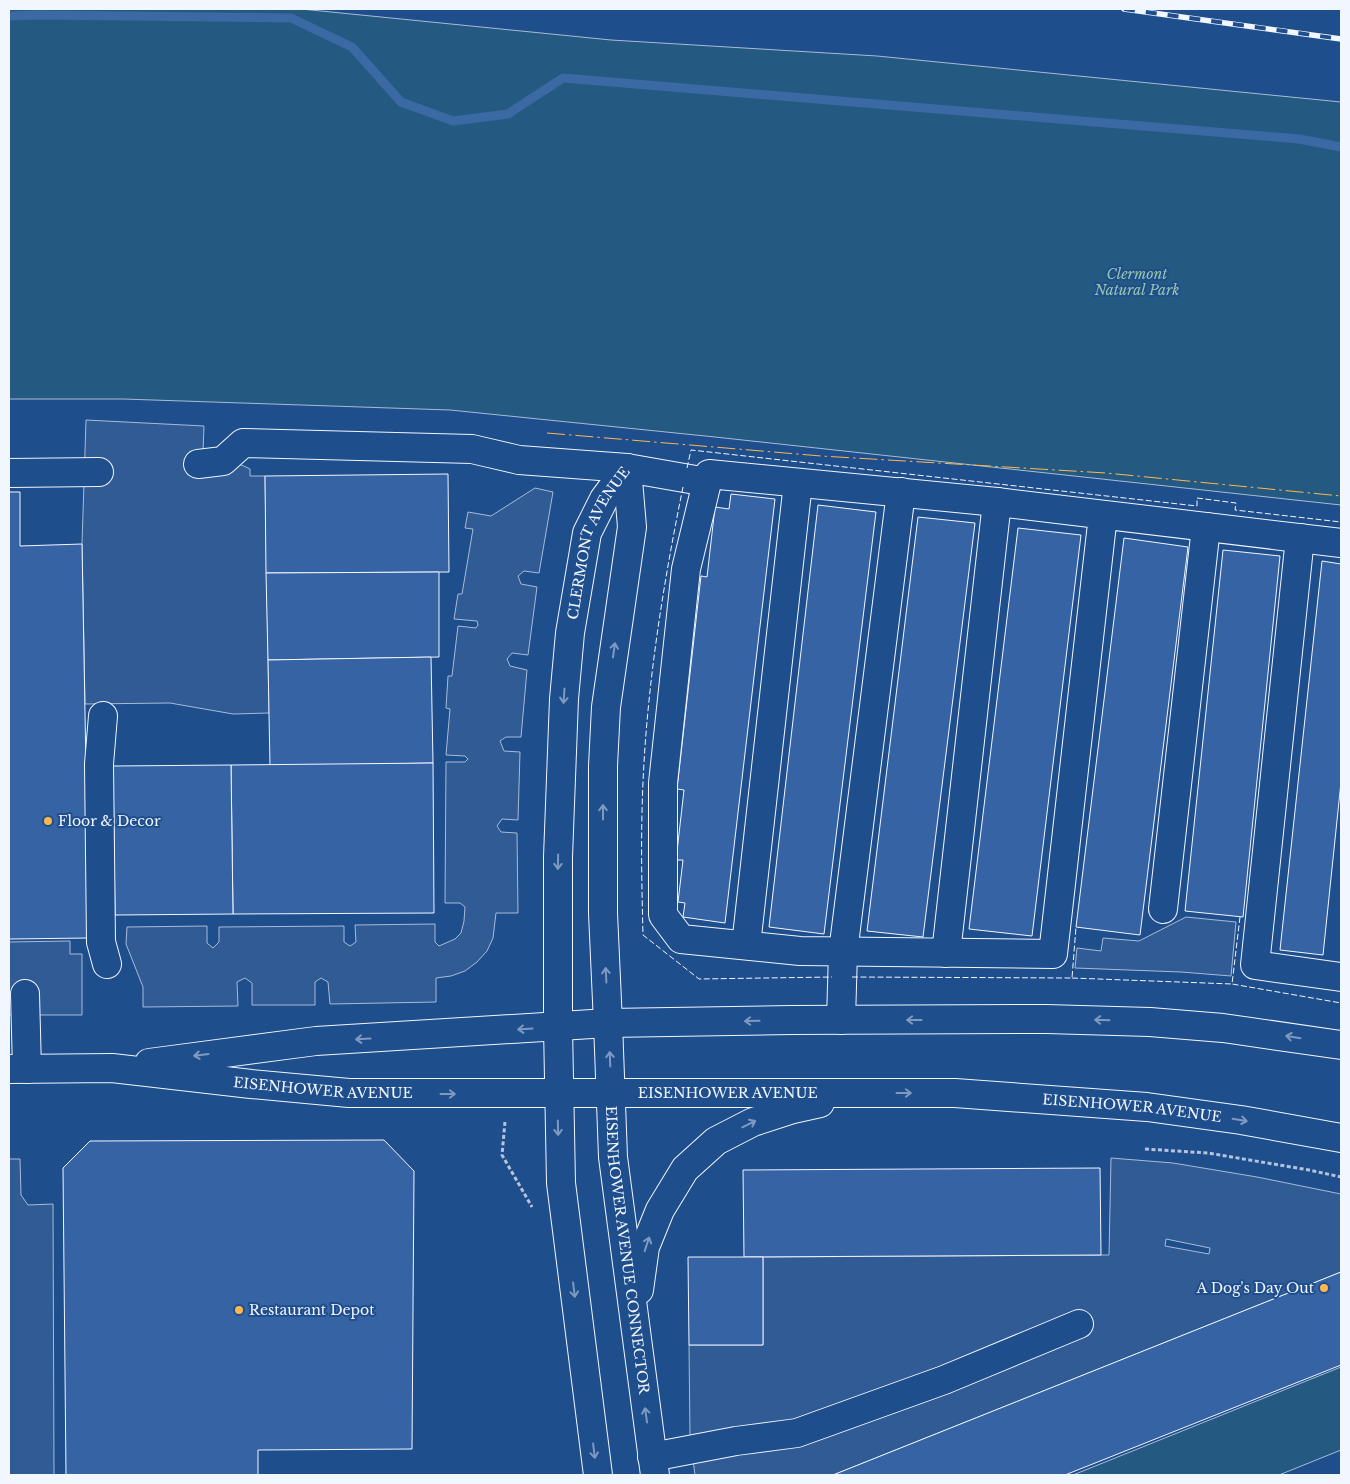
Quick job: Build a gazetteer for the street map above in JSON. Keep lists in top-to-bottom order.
{
  "streets": {
    "main road": ["CLERMONT AVENUE", "EISENHOWER AVENUE", "EISENHOWER AVENUE CONNECTOR"]
  },
  "crossings": [
    ["CLERMONT AVENUE", "EISENHOWER AVENUE"],
    ["CLERMONT AVENUE", "EISENHOWER AVENUE CONNECTOR"],
    ["EISENHOWER AVENUE", "EISENHOWER AVENUE CONNECTOR"]
  ],
  "parks": ["Clermont Natural Park"],
  "places": ["Floor & Decor", "A Dog's Day Out", "Restaurant Depot"]
}
